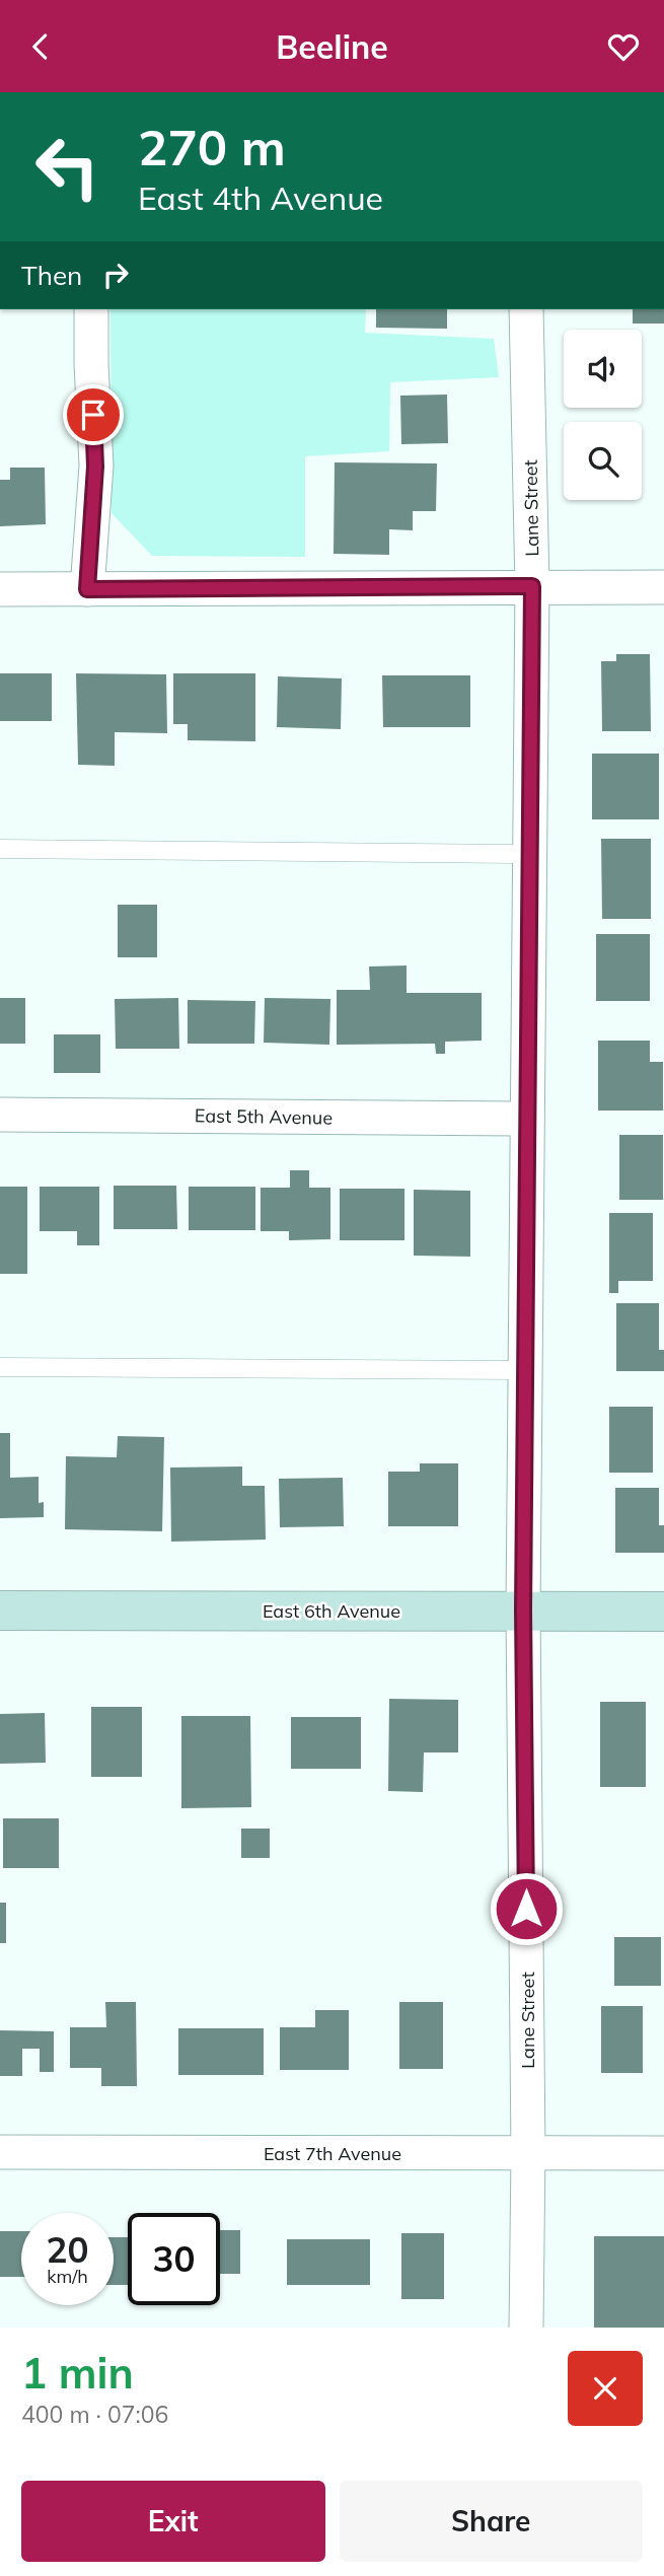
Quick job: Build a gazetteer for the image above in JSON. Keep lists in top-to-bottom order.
{
  "streets": {
    "street": [
      "Lane Street",
      "East 5th Avenue",
      "East 6th Avenue",
      "East 7th Avenue"
    ]
  },
  "crossings": [
    ["Lane Street", "East 5th Avenue"],
    ["Lane Street", "East 6th Avenue"],
    ["Lane Street", "East 7th Avenue"]
  ],
  "page": {
    "header": "Beeline",
    "turn": ["270 m", "East 4th Avenue"],
    "then": "Then",
    "speed": "20 km/h",
    "limit": "30",
    "heading": ["1 min", "400 m · 07:06"],
    "buttons": ["Exit", "Share"]
  }
}
